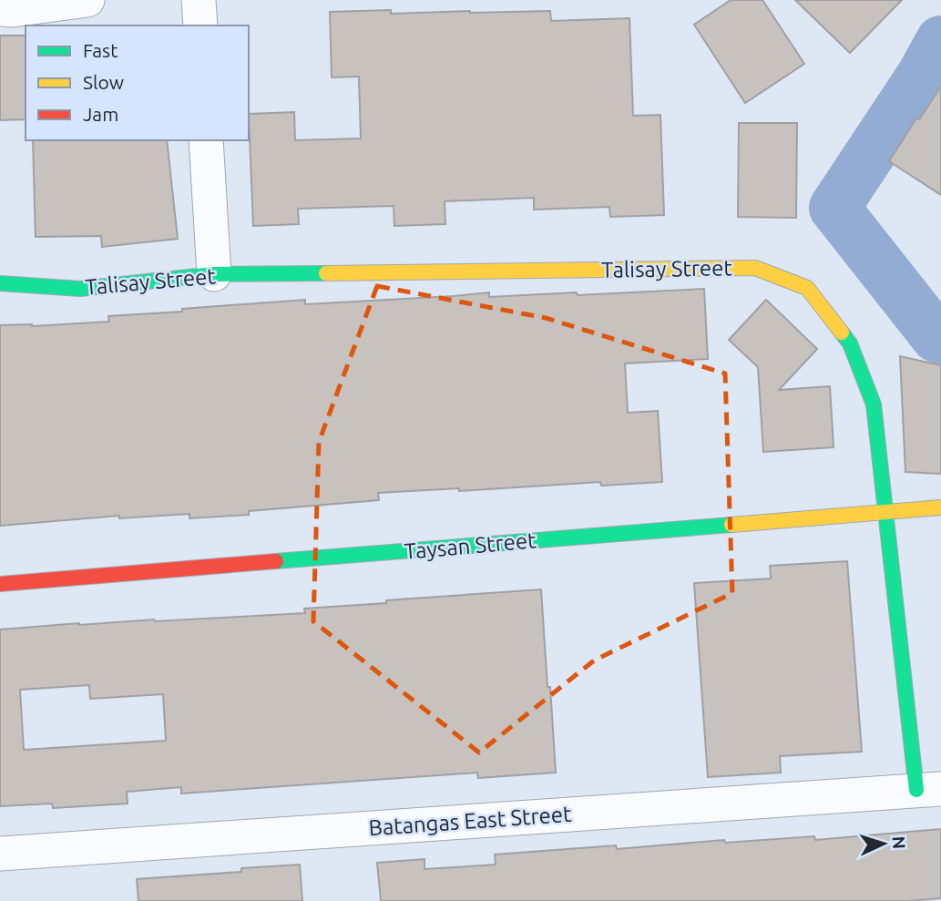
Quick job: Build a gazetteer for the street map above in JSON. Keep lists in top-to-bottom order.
{
  "streets": {
    "street": ["Talisay Street", "Taysan Street", "Batangas East Street"]
  },
  "crossings": [
    ["Talisay Street", "Taysan Street"],
    ["Talisay Street", "Batangas East Street"]
  ],
  "legend": ["Fast", "Slow", "Jam"],
  "north": "right"
}
